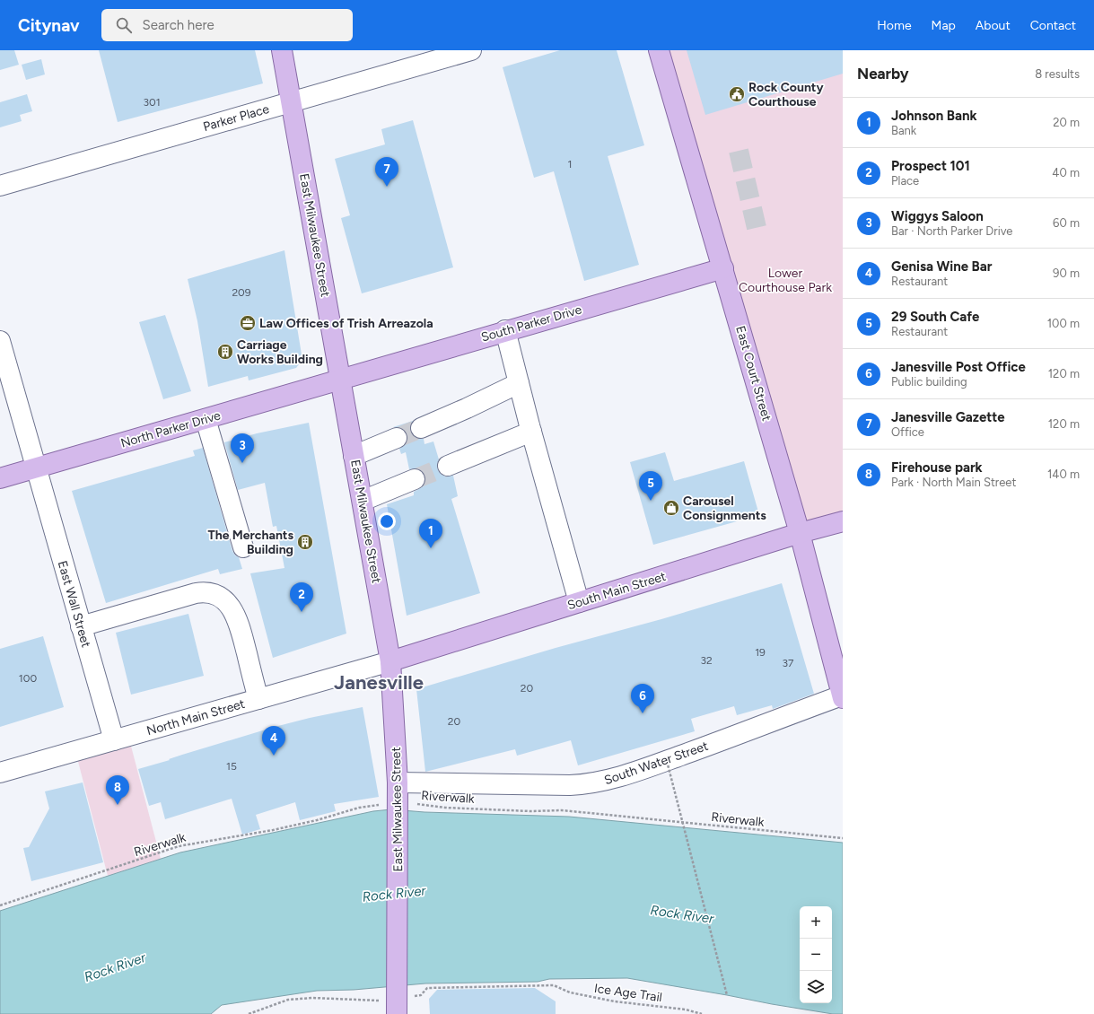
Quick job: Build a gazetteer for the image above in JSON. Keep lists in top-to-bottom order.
{
  "streets": {
    "main road": [
      "East Milwaukee Street",
      "South Parker Drive",
      "East Court Street",
      "North Parker Drive",
      "South Main Street"
    ],
    "street": [
      "Parker Place",
      "East Wall Street",
      "North Main Street",
      "South Water Street"
    ],
    "path": ["Riverwalk", "Ice Age Trail"]
  },
  "crossings": [
    ["Parker Place", "East Milwaukee Street"],
    ["East Milwaukee Street", "South Parker Drive"],
    ["East Milwaukee Street", "North Parker Drive"],
    ["East Milwaukee Street", "South Main Street"],
    ["East Milwaukee Street", "North Main Street"],
    ["East Milwaukee Street", "South Water Street"],
    ["East Milwaukee Street", "Riverwalk"],
    ["South Parker Drive", "East Court Street"],
    ["South Parker Drive", "North Parker Drive"],
    ["East Court Street", "South Main Street"],
    ["East Court Street", "South Water Street"],
    ["North Parker Drive", "East Wall Street"],
    ["South Main Street", "North Main Street"],
    ["East Wall Street", "North Main Street"]
  ],
  "districts": ["Janesville"],
  "water": ["Rock River"],
  "parks": ["Lower Courthouse Park"],
  "places": {
    "public building": ["Rock County Courthouse"],
    "office": ["Law Offices of Trish Arreazola"],
    "building": ["Carriage Works Building", "The Merchants Building"],
    "shop": ["Carousel Consignments"]
  },
  "house_numbers": [
    "301",
    "1",
    "209",
    "19",
    "32",
    "37",
    "100",
    "20",
    "20",
    "15"
  ],
  "page": {
    "header": "Citynav",
    "search": "Search here",
    "nav": [
      "Home",
      "Map",
      "About",
      "Contact"
    ],
    "heading": ["Nearby", "8 results"],
    "list": [
      {
        "mark": "1",
        "name": "Johnson Bank",
        "note": "Bank",
        "value": "20 m"
      },
      {
        "mark": "2",
        "name": "Prospect 101",
        "note": "Place",
        "value": "40 m"
      },
      {
        "mark": "3",
        "name": "Wiggys Saloon",
        "note": "Bar · North Parker Drive",
        "value": "60 m"
      },
      {
        "mark": "4",
        "name": "Genisa Wine Bar",
        "note": "Restaurant",
        "value": "90 m"
      },
      {
        "mark": "5",
        "name": "29 South Cafe",
        "note": "Restaurant",
        "value": "100 m"
      },
      {
        "mark": "6",
        "name": "Janesville Post Office",
        "note": "Public building",
        "value": "120 m"
      },
      {
        "mark": "7",
        "name": "Janesville Gazette",
        "note": "Office",
        "value": "120 m"
      },
      {
        "mark": "8",
        "name": "Firehouse park",
        "note": "Park · North Main Street",
        "value": "140 m"
      }
    ],
    "pins": [
      "7",
      "3",
      "5",
      "1",
      "2",
      "6",
      "4",
      "8"
    ],
    "map_buttons": ["+", "−"]
  }
}
